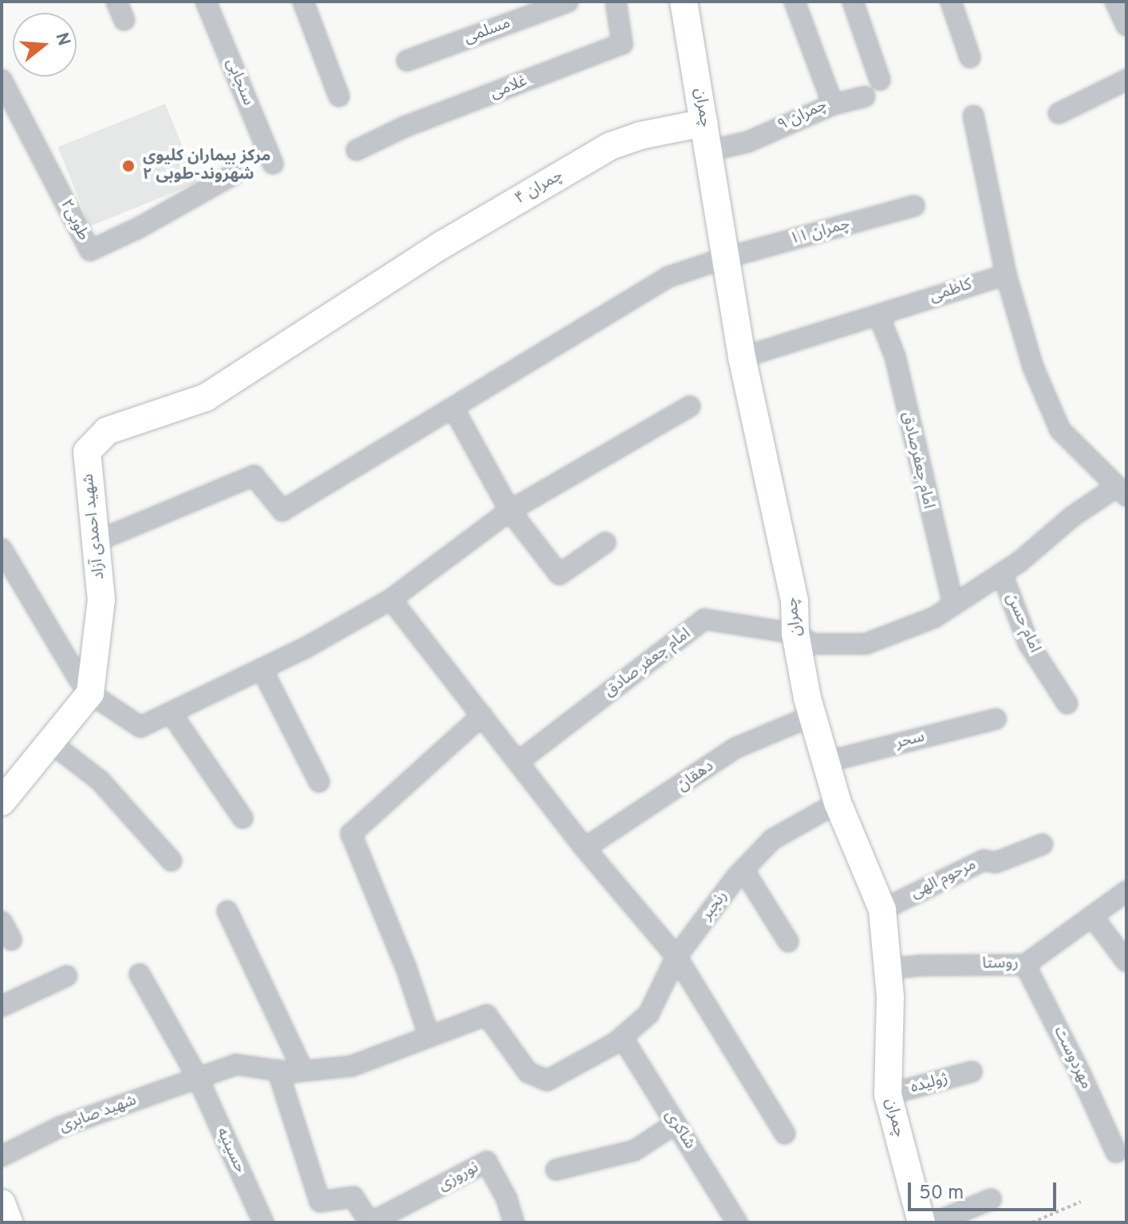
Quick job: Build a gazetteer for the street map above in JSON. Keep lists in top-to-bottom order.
{
  "streets": {
    "street": [
      "مسلمی",
      "سنجابی",
      "غلامی",
      "چمران",
      "چمران ۹",
      "چمران ۴",
      "طوبی۲",
      "چمران ۱۱",
      "کاظمی",
      "امام جعفرصادق",
      "شهید احمدی آزاد",
      "امام حسن",
      "امام جعفر صادق",
      "سحر",
      "دهقان",
      "مرحوم الهی",
      "رنجبر",
      "روستا",
      "مهردوست",
      "ژولیده",
      "شهید صابری",
      "شاکری",
      "حسینیه",
      "نوروزی"
    ]
  },
  "crossings": [
    ["چمران", "چمران ۹"],
    ["چمران", "چمران ۴"],
    ["چمران", "چمران ۱۱"],
    ["چمران", "کاظمی"],
    ["چمران", "امام جعفر صادق"],
    ["چمران", "سحر"],
    ["چمران", "دهقان"],
    ["چمران", "مرحوم الهی"],
    ["چمران", "رنجبر"],
    ["چمران", "روستا"],
    ["چمران", "ژولیده"],
    ["چمران ۴", "شهید احمدی آزاد"],
    ["چمران ۱۱", "شهید احمدی آزاد"],
    ["کاظمی", "امام جعفرصادق"],
    ["امام جعفرصادق", "امام جعفر صادق"],
    ["امام حسن", "امام جعفر صادق"],
    ["رنجبر", "شهید صابری"],
    ["رنجبر", "شاکری"],
    ["روستا", "مهردوست"],
    ["شهید صابری", "حسینیه"]
  ],
  "places": ["مرکز بیماران کلیوی شهروند-طوبی ۲"],
  "scale_bar": "50 m",
  "north": "right"
}
